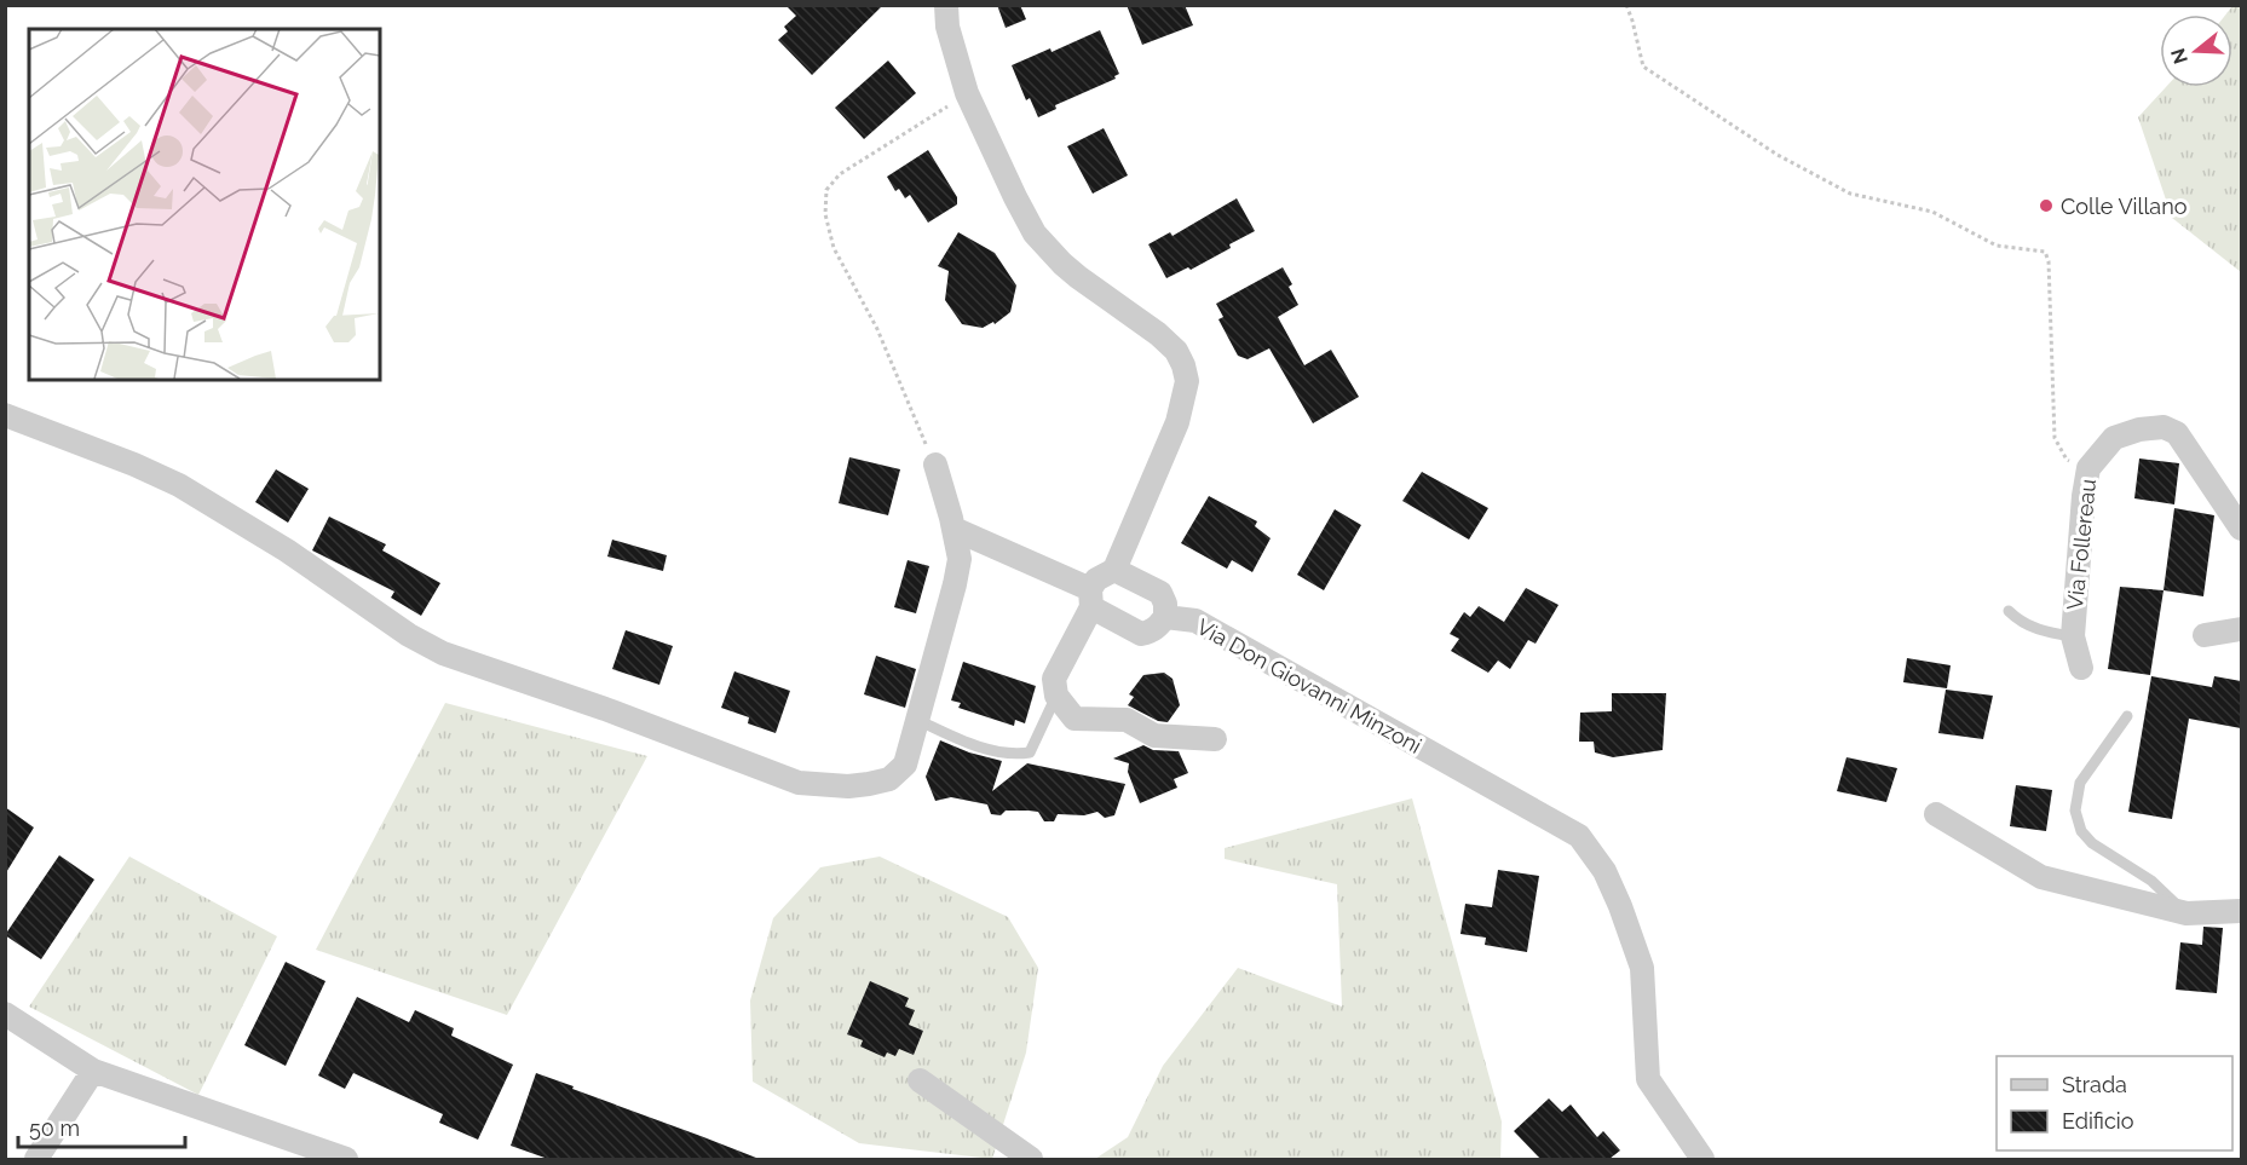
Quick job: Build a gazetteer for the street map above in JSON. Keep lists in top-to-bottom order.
{
  "streets": {
    "street": ["Via Follereau", "Via Don Giovanni Minzoni"]
  },
  "places": ["Colle Villano"],
  "legend": ["Strada", "Edificio"],
  "scale_bar": "50 m",
  "north": "left"
}
